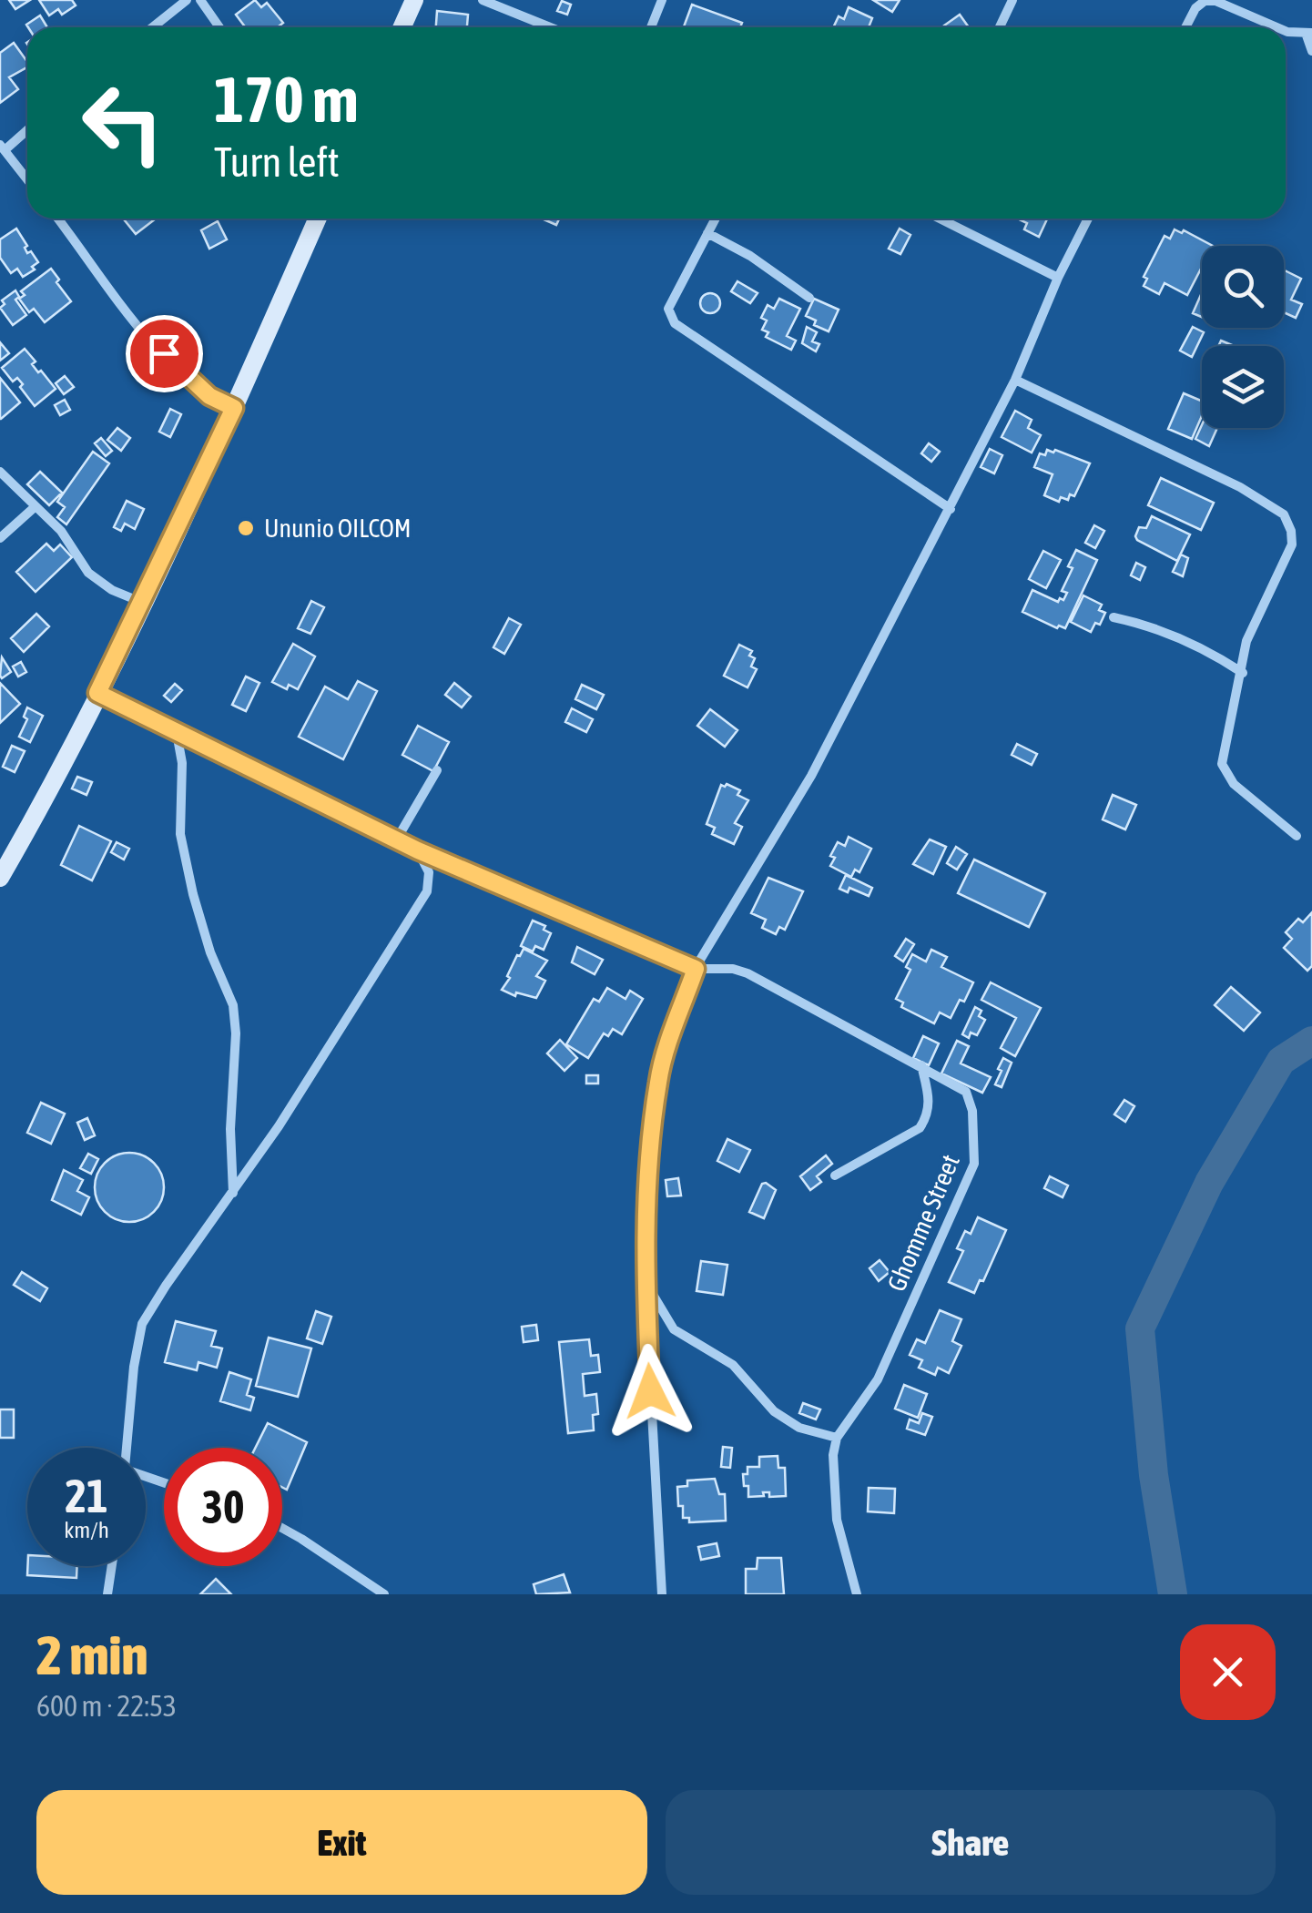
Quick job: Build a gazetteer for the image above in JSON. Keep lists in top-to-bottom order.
{
  "streets": {
    "street": ["Ghomme Street"]
  },
  "places": ["Ununio OILCOM"],
  "page": {
    "turn": ["170 m", "Turn left"],
    "speed": "21 km/h",
    "limit": "30",
    "heading": ["2 min", "600 m · 22:53"],
    "buttons": ["Exit", "Share"]
  }
}
